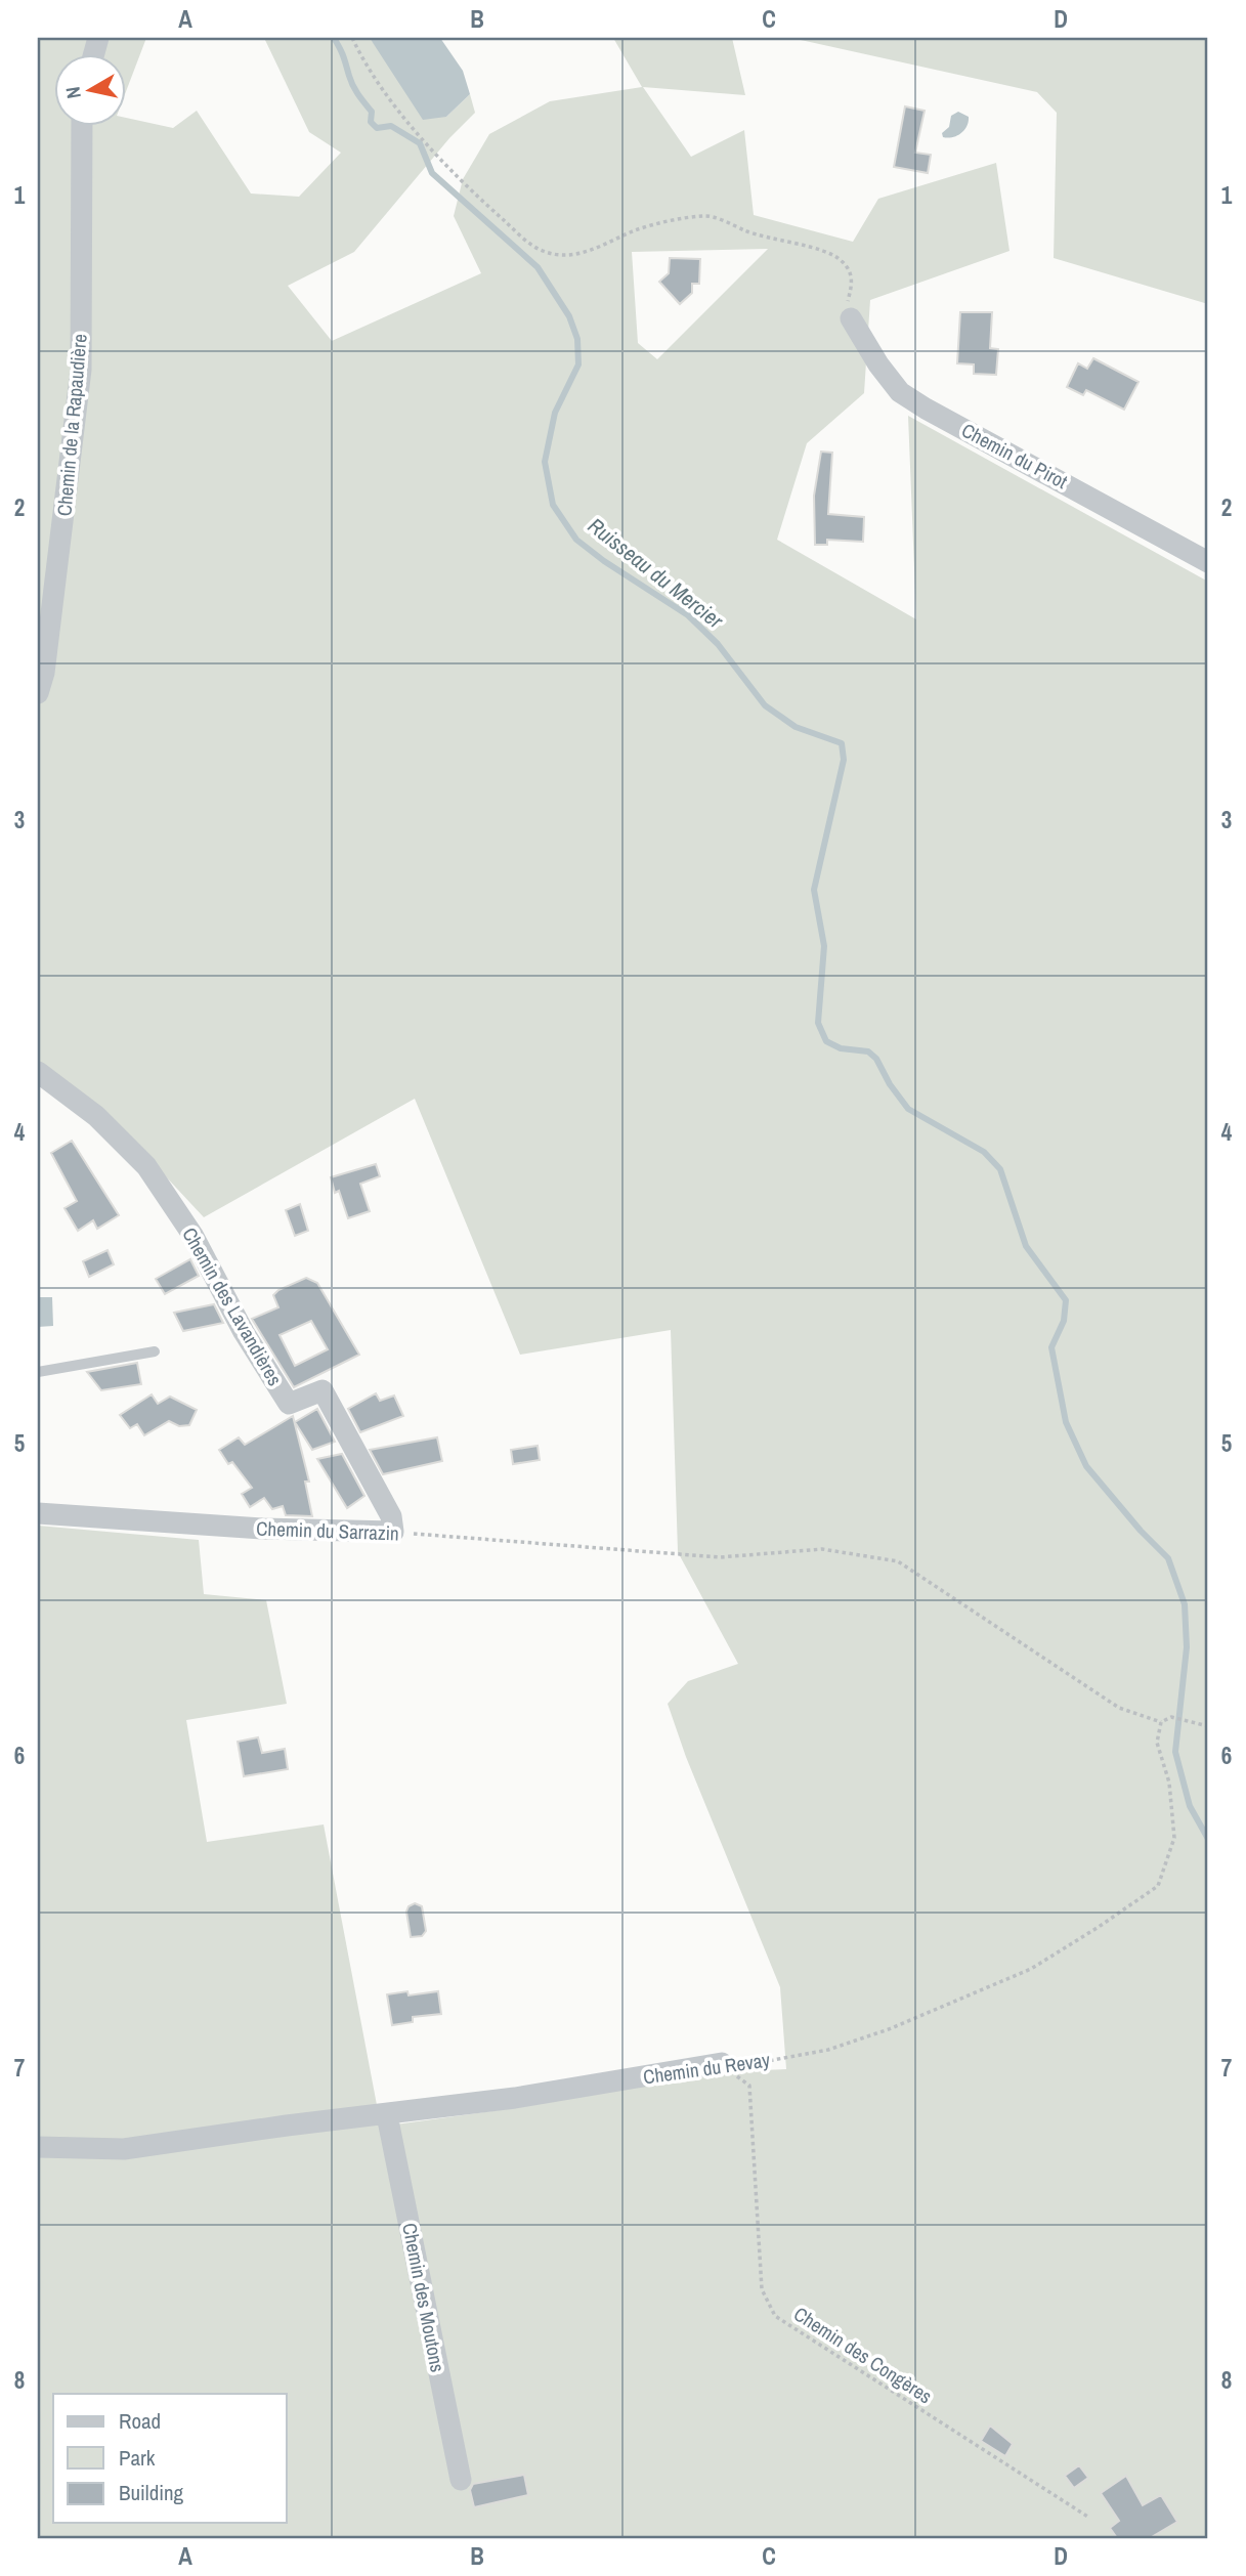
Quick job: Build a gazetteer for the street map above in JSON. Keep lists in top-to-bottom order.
{
  "streets": {
    "street": [
      "Chemin de la Rapaudière",
      "Chemin du Pirot",
      "Chemin des Lavandières",
      "Chemin du Sarrazin",
      "Chemin du Revay",
      "Chemin des Moutons"
    ],
    "path": ["Chemin des Congères"]
  },
  "crossings": [
    ["Chemin des Lavandières", "Chemin du Sarrazin"],
    ["Chemin du Sarrazin", "Chemin du Revay"],
    ["Chemin du Revay", "Chemin des Moutons"],
    ["Chemin du Revay", "Chemin des Congères"]
  ],
  "water": ["Ruisseau du Mercier"],
  "legend": ["Road", "Park", "Building"],
  "north": "left",
  "grid": {
    "columns": [
      "A",
      "B",
      "C",
      "D"
    ],
    "rows": [
      "1",
      "2",
      "3",
      "4",
      "5",
      "6",
      "7",
      "8"
    ]
  }
}
